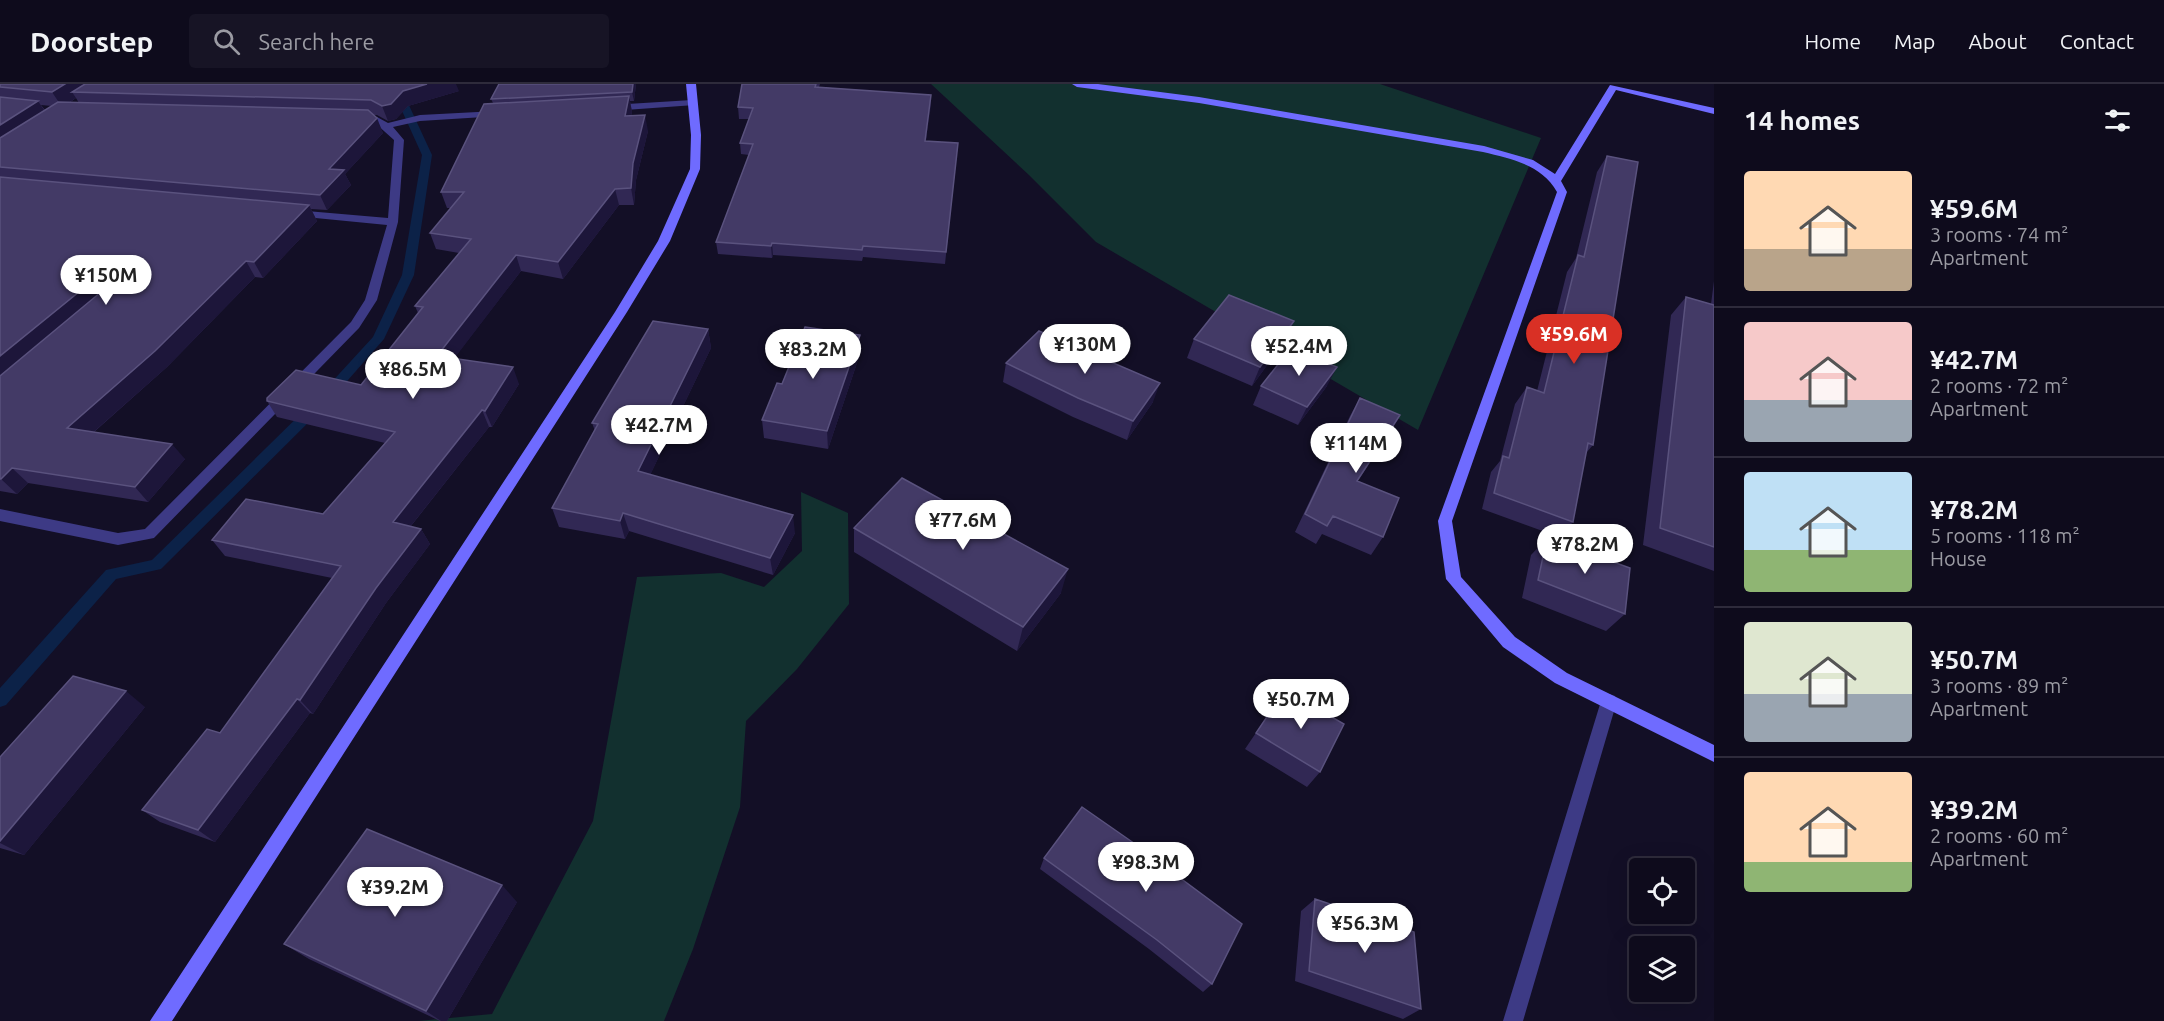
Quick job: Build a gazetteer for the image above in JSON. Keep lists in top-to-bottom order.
{
  "page": {
    "header": "Doorstep",
    "search": "Search here",
    "nav": [
      "Home",
      "Map",
      "About",
      "Contact"
    ],
    "heading": "14 homes",
    "list": [
      {
        "name": "¥59.6M",
        "note": "3 rooms · 74 m² · Apartment"
      },
      {
        "name": "¥42.7M",
        "note": "2 rooms · 72 m² · Apartment"
      },
      {
        "name": "¥78.2M",
        "note": "5 rooms · 118 m² · House"
      },
      {
        "name": "¥50.7M",
        "note": "3 rooms · 89 m² · Apartment"
      },
      {
        "name": "¥39.2M",
        "note": "2 rooms · 60 m² · Apartment"
      }
    ],
    "price": [
      "¥150M",
      "¥59.6M",
      "¥130M",
      "¥52.4M",
      "¥83.2M",
      "¥86.5M",
      "¥42.7M",
      "¥114M",
      "¥77.6M",
      "¥78.2M",
      "¥50.7M",
      "¥98.3M",
      "¥39.2M",
      "¥56.3M"
    ]
  }
}
